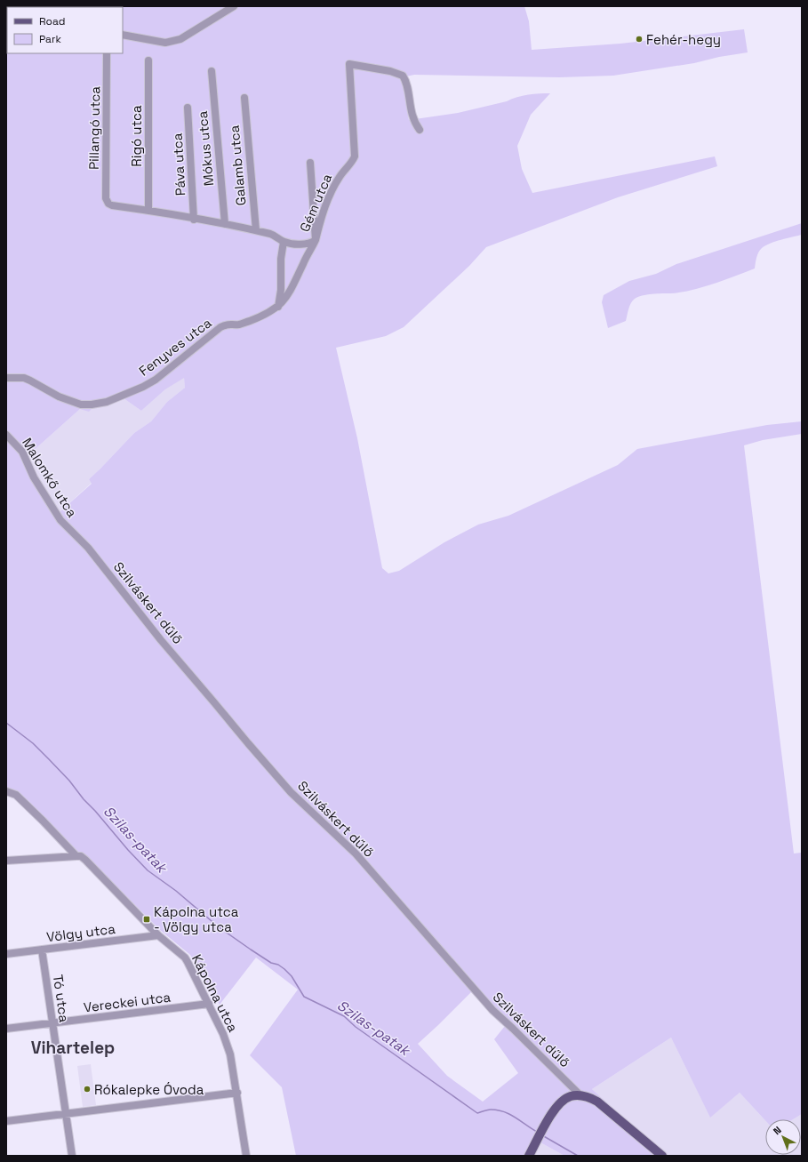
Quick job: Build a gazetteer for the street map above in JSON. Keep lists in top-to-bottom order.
{
  "streets": {
    "street": [
      "Pillangó utca",
      "Rigó utca",
      "Mókus utca",
      "Páva utca",
      "Galamb utca",
      "Gém utca",
      "Fenyves utca",
      "Malomkő utca",
      "Szilváskert dűlő",
      "Völgy utca",
      "Kápolna utca",
      "Tó utca",
      "Vereckei utca"
    ]
  },
  "crossings": [
    ["Pillangó utca", "Rigó utca"],
    ["Gém utca", "Fenyves utca"],
    ["Malomkő utca", "Szilváskert dűlő"],
    ["Völgy utca", "Kápolna utca"],
    ["Völgy utca", "Tó utca"],
    ["Kápolna utca", "Vereckei utca"],
    ["Tó utca", "Vereckei utca"]
  ],
  "districts": ["Vihartelep"],
  "water": ["Szilas-patak"],
  "places": {
    "other": ["Fehér-hegy", "Rókalepke Óvoda"],
    "transit": ["Kápolna utca - Völgy utca"]
  },
  "legend": ["Road", "Park"],
  "north": "top left"
}
